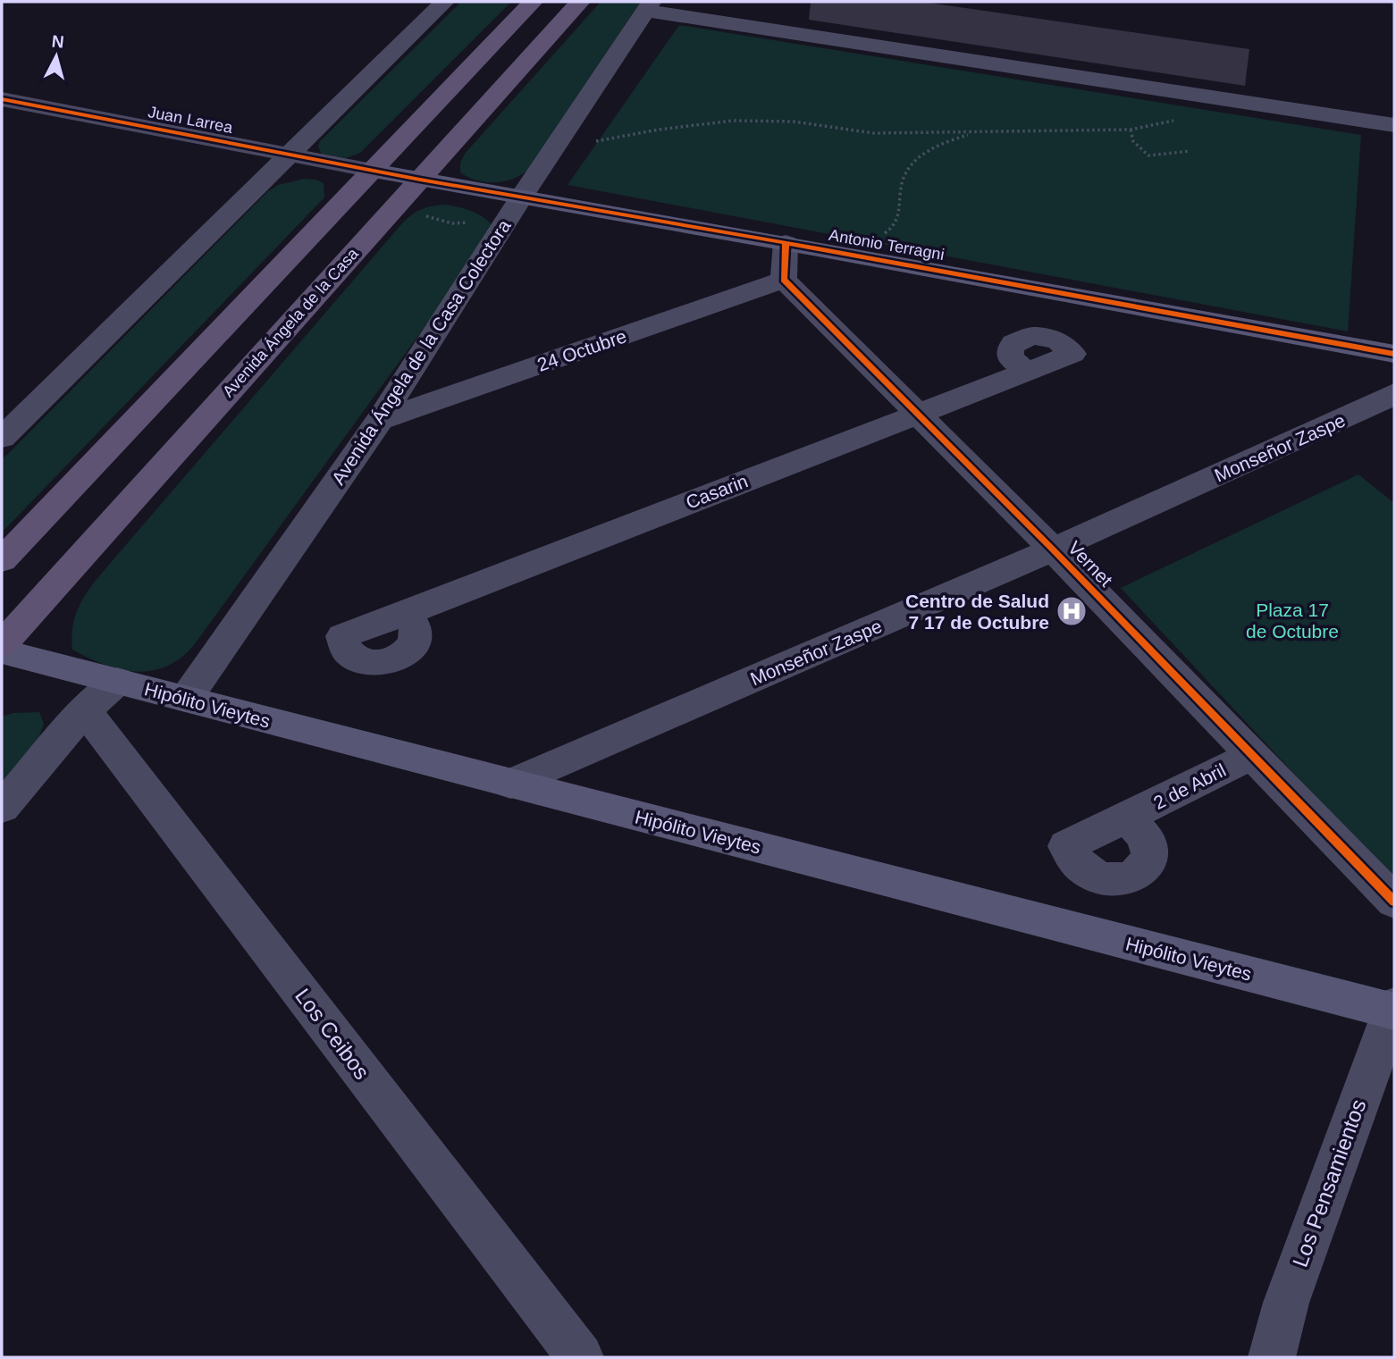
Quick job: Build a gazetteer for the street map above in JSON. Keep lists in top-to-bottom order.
{
  "streets": {
    "main road": ["Avenida Ángela de la Casa"],
    "street": [
      "Juan Larrea",
      "Antonio Terragni",
      "24 Octubre",
      "Avenida Ángela de la Casa Colectora",
      "Monseñor Zaspe",
      "Casarin",
      "Vernet",
      "Hipólito Vieytes",
      "2 de Abril",
      "Los Ceibos",
      "Los Pensamientos"
    ]
  },
  "crossings": [
    ["Juan Larrea", "Antonio Terragni"],
    ["Antonio Terragni", "Avenida Ángela de la Casa"],
    ["Antonio Terragni", "Avenida Ángela de la Casa Colectora"],
    ["24 Octubre", "Avenida Ángela de la Casa Colectora"],
    ["24 Octubre", "Vernet"],
    ["Avenida Ángela de la Casa Colectora", "Hipólito Vieytes"],
    ["Monseñor Zaspe", "Vernet"],
    ["Monseñor Zaspe", "Hipólito Vieytes"],
    ["Casarin", "Vernet"],
    ["Vernet", "2 de Abril"],
    ["Hipólito Vieytes", "Los Pensamientos"]
  ],
  "parks": ["Plaza 17 de Octubre"],
  "places": {
    "hospital": ["Centro de Salud 7 17 de Octubre"]
  },
  "north": "top"
}
